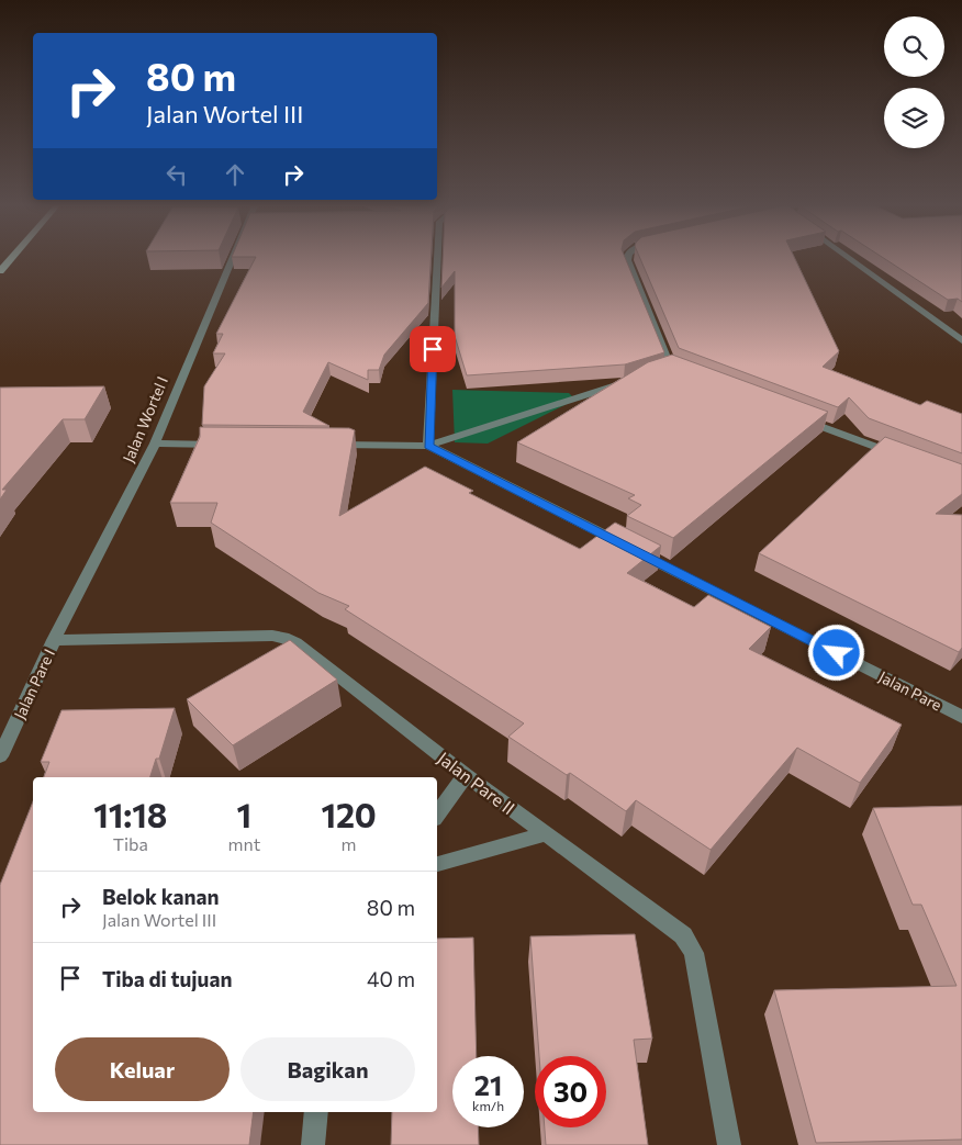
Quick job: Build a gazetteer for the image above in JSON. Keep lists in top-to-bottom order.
{
  "streets": {
    "street": [
      "Jalan Wortel I",
      "Jalan Pare I",
      "Jalan Pare",
      "Jalan Pare II"
    ]
  },
  "crossings": [
    ["Jalan Wortel I", "Jalan Pare I"],
    ["Jalan Wortel I", "Jalan Pare II"],
    ["Jalan Pare I", "Jalan Pare II"]
  ],
  "page": {
    "turn": ["80 m", "Jalan Wortel III"],
    "eta": [
      "11:18",
      "Tiba",
      "1",
      "mnt",
      "120",
      "m"
    ],
    "list": [
      {
        "name": "Belok kanan",
        "note": "Jalan Wortel III",
        "value": "80 m"
      },
      {
        "name": "Tiba di tujuan",
        "value": "40 m"
      }
    ],
    "buttons": ["Keluar", "Bagikan"],
    "speed": "21 km/h",
    "limit": "30"
  }
}
